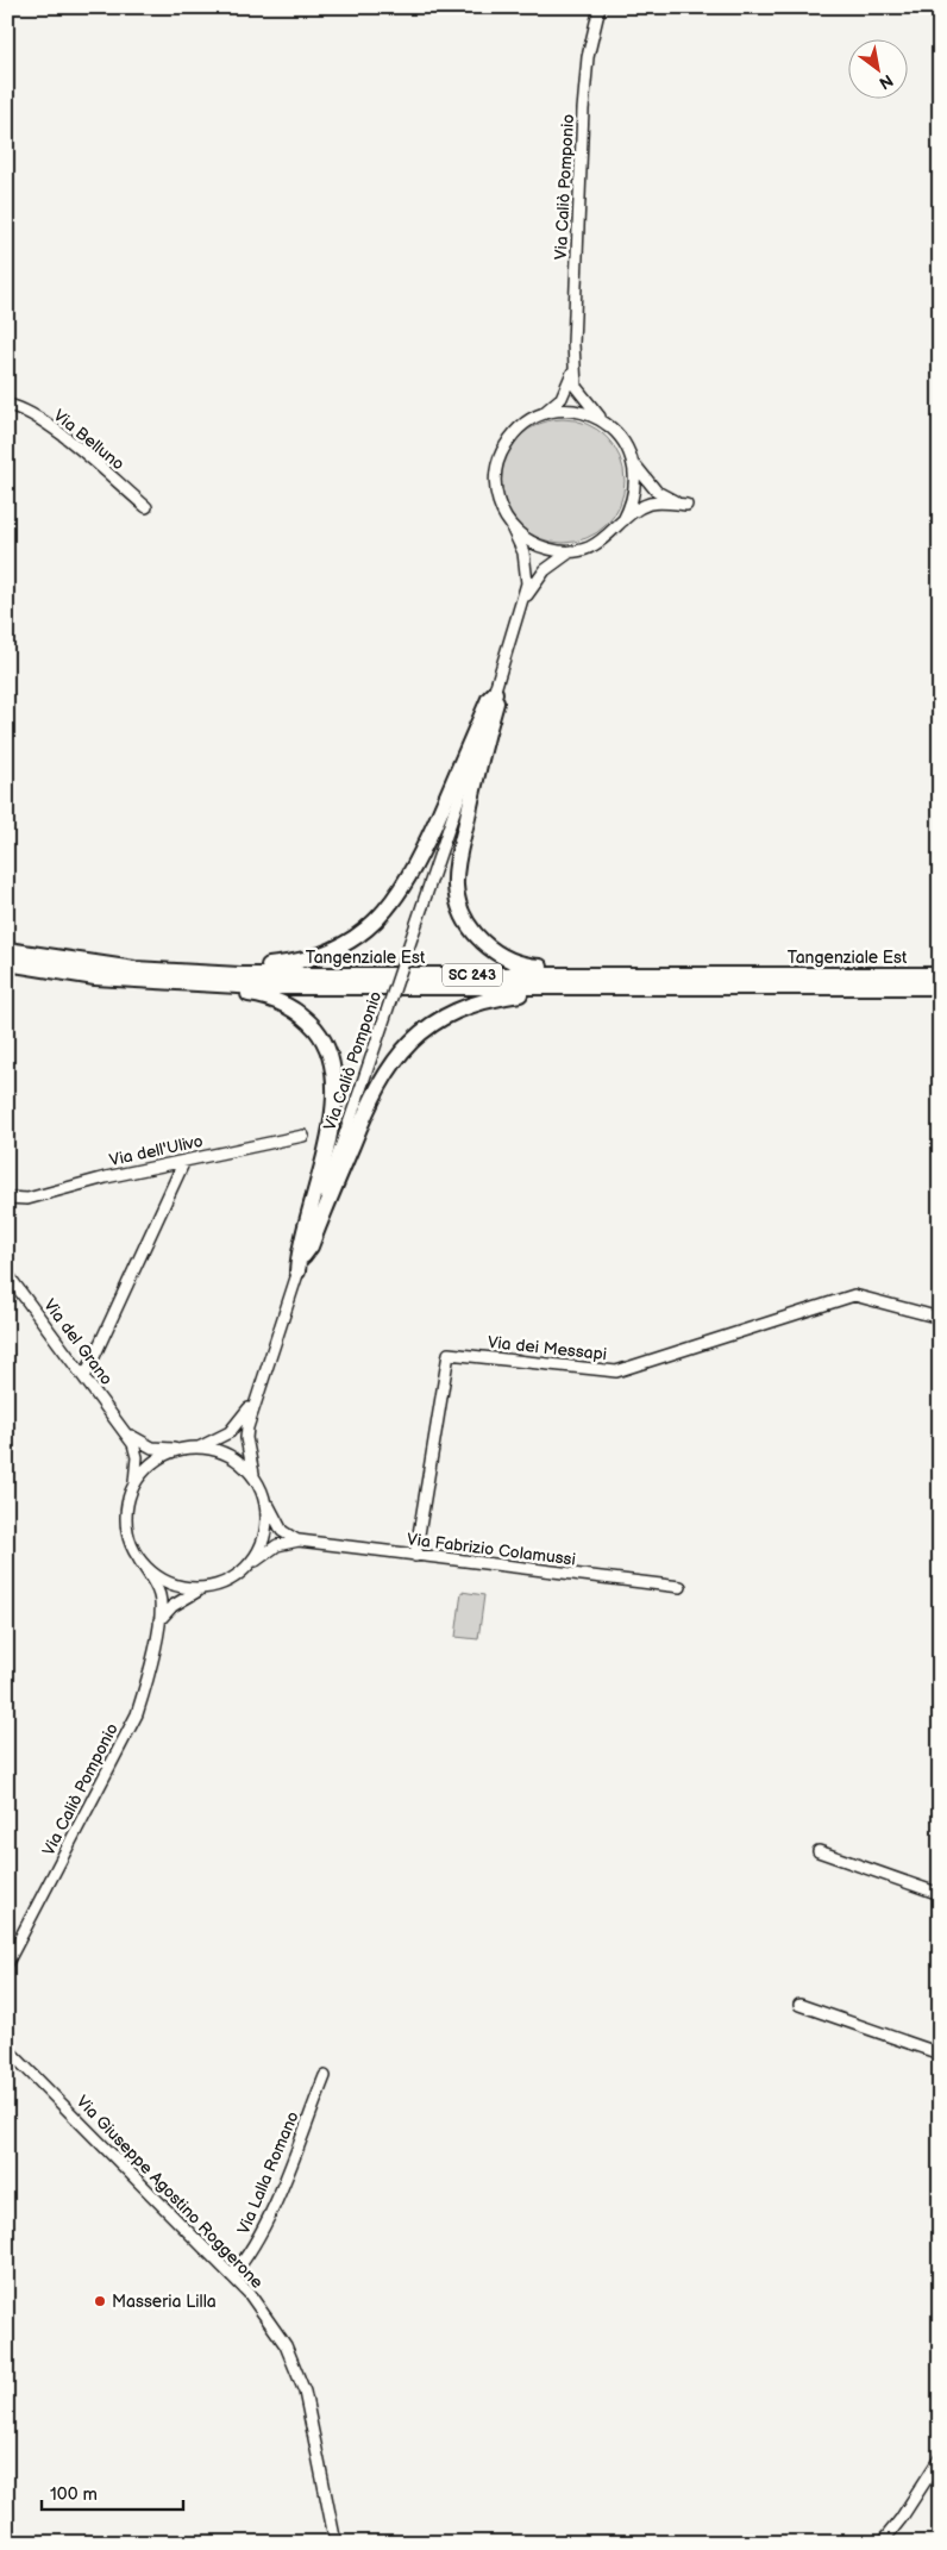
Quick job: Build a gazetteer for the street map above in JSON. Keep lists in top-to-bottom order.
{
  "streets": {
    "highway": ["Tangenziale Est", "SC 243"],
    "street": [
      "Via Caliò Pomponio",
      "Via Belluno",
      "Via dell'Ulivo",
      "Via del Grano",
      "Via dei Messapi",
      "Via Fabrizio Colamussi",
      "Via Lalla Romano",
      "Via Giuseppe Agostino Roggerone"
    ]
  },
  "crossings": [
    ["Via dei Messapi", "Via Fabrizio Colamussi"],
    ["Via Lalla Romano", "Via Giuseppe Agostino Roggerone"]
  ],
  "places": ["Masseria Lilla"],
  "scale_bar": "100 m",
  "north": "bottom right"
}
